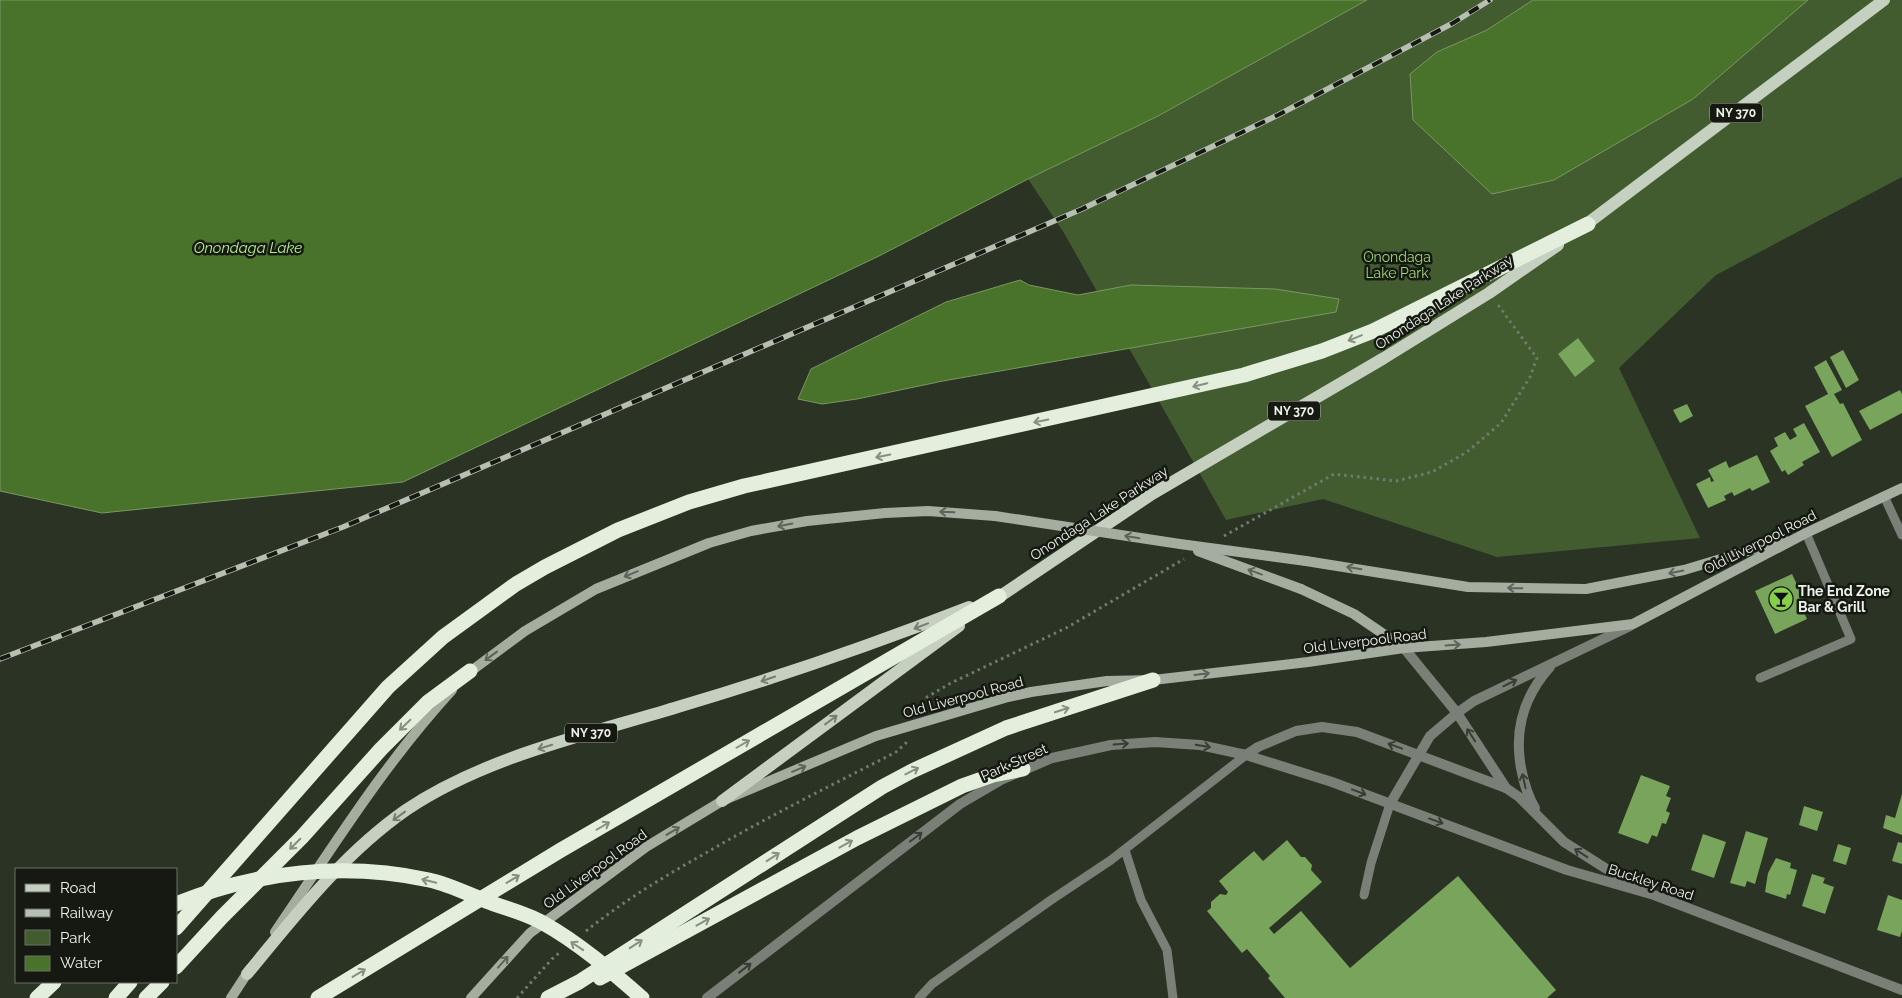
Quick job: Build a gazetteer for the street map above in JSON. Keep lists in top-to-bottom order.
{
  "streets": {
    "main road": ["NY 370", "Onondaga Lake Parkway", "Old Liverpool Road"],
    "street": ["Park Street", "Buckley Road"]
  },
  "crossings": [
    ["NY 370", "Onondaga Lake Parkway"],
    ["NY 370", "Old Liverpool Road"],
    ["Old Liverpool Road", "Park Street"],
    ["Old Liverpool Road", "Buckley Road"],
    ["Park Street", "Buckley Road"]
  ],
  "one_way": ["Park Street"],
  "water": ["Onondaga Lake"],
  "parks": ["Onondaga Lake Park"],
  "places": {
    "bar": ["The End Zone Bar & Grill"]
  },
  "legend": [
    "Road",
    "Railway",
    "Park",
    "Water"
  ]
}
